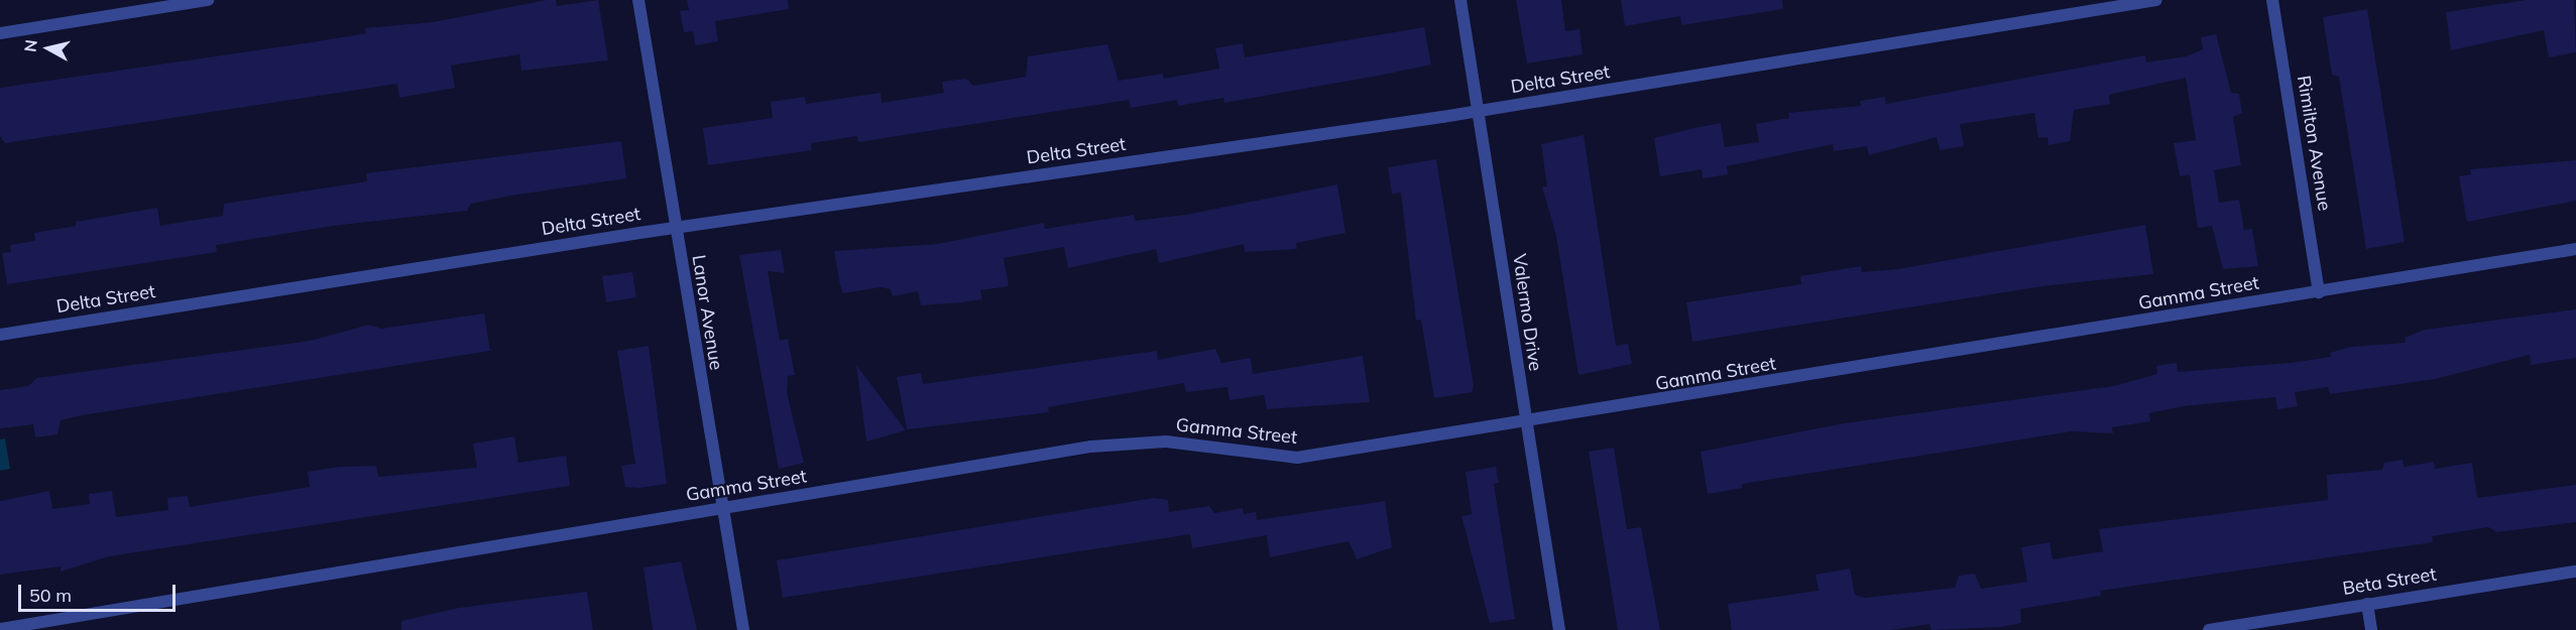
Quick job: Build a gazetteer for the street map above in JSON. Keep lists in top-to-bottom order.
{
  "streets": {
    "street": [
      "Delta Street",
      "Rimilton Avenue",
      "Gamma Street",
      "Lanor Avenue",
      "Valermo Drive",
      "Beta Street"
    ]
  },
  "crossings": [
    ["Delta Street", "Lanor Avenue"],
    ["Delta Street", "Valermo Drive"],
    ["Rimilton Avenue", "Gamma Street"],
    ["Gamma Street", "Lanor Avenue"],
    ["Gamma Street", "Valermo Drive"]
  ],
  "scale_bar": "50 m",
  "north": "left"
}
